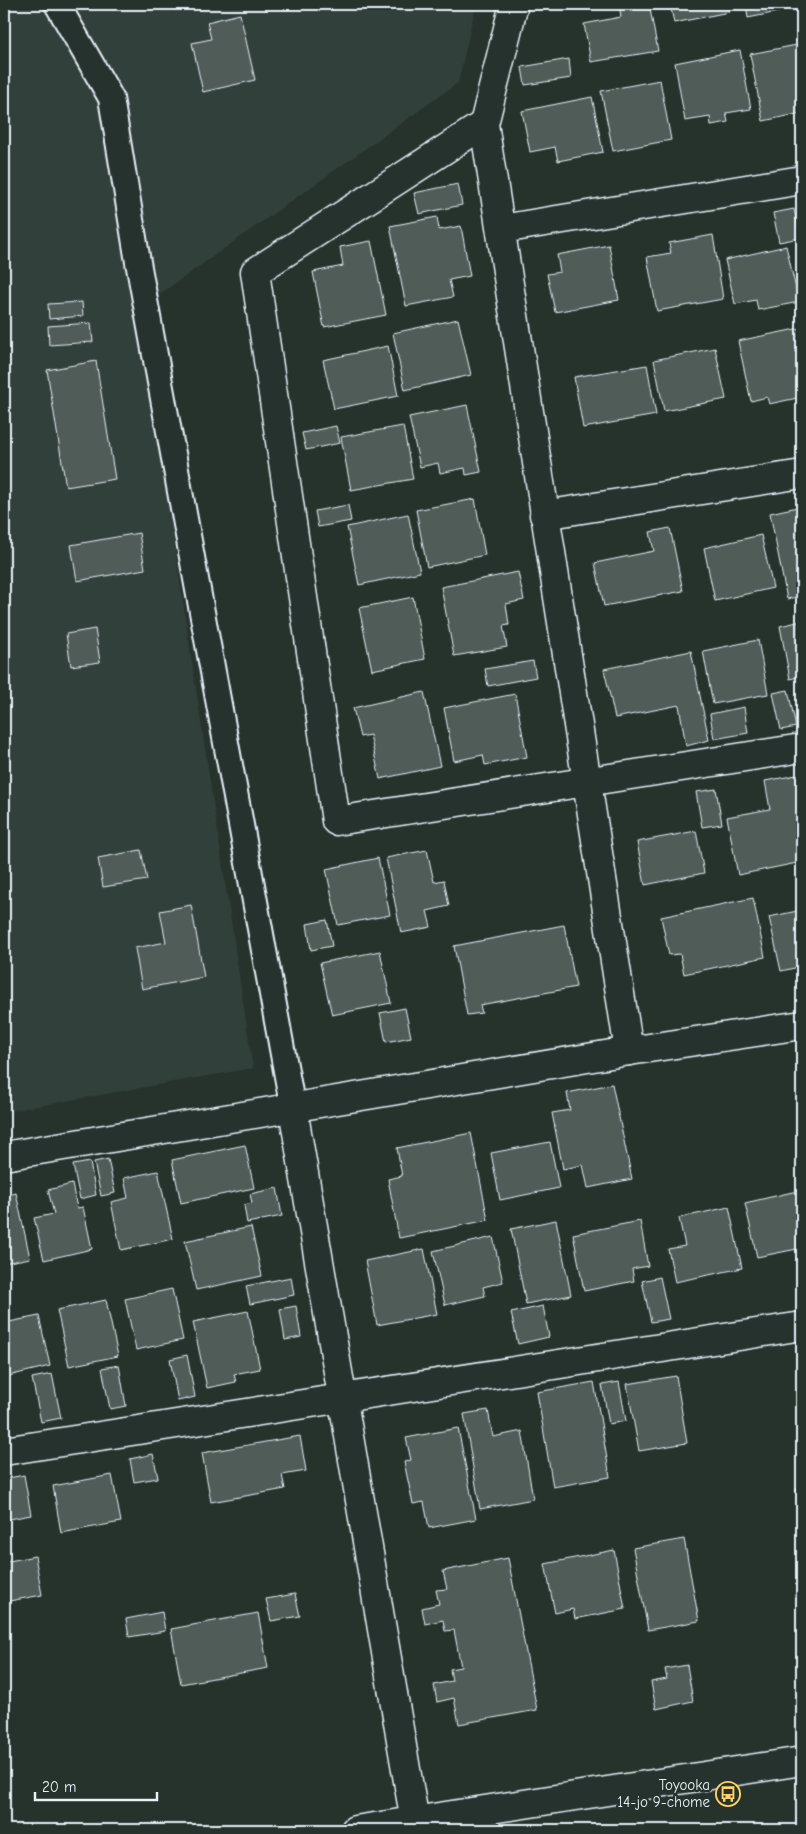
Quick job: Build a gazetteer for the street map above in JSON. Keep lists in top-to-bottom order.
{
  "places": {
    "bus stop": ["Toyooka 14-jo 9-chome"]
  },
  "scale_bar": "20 m"
}
